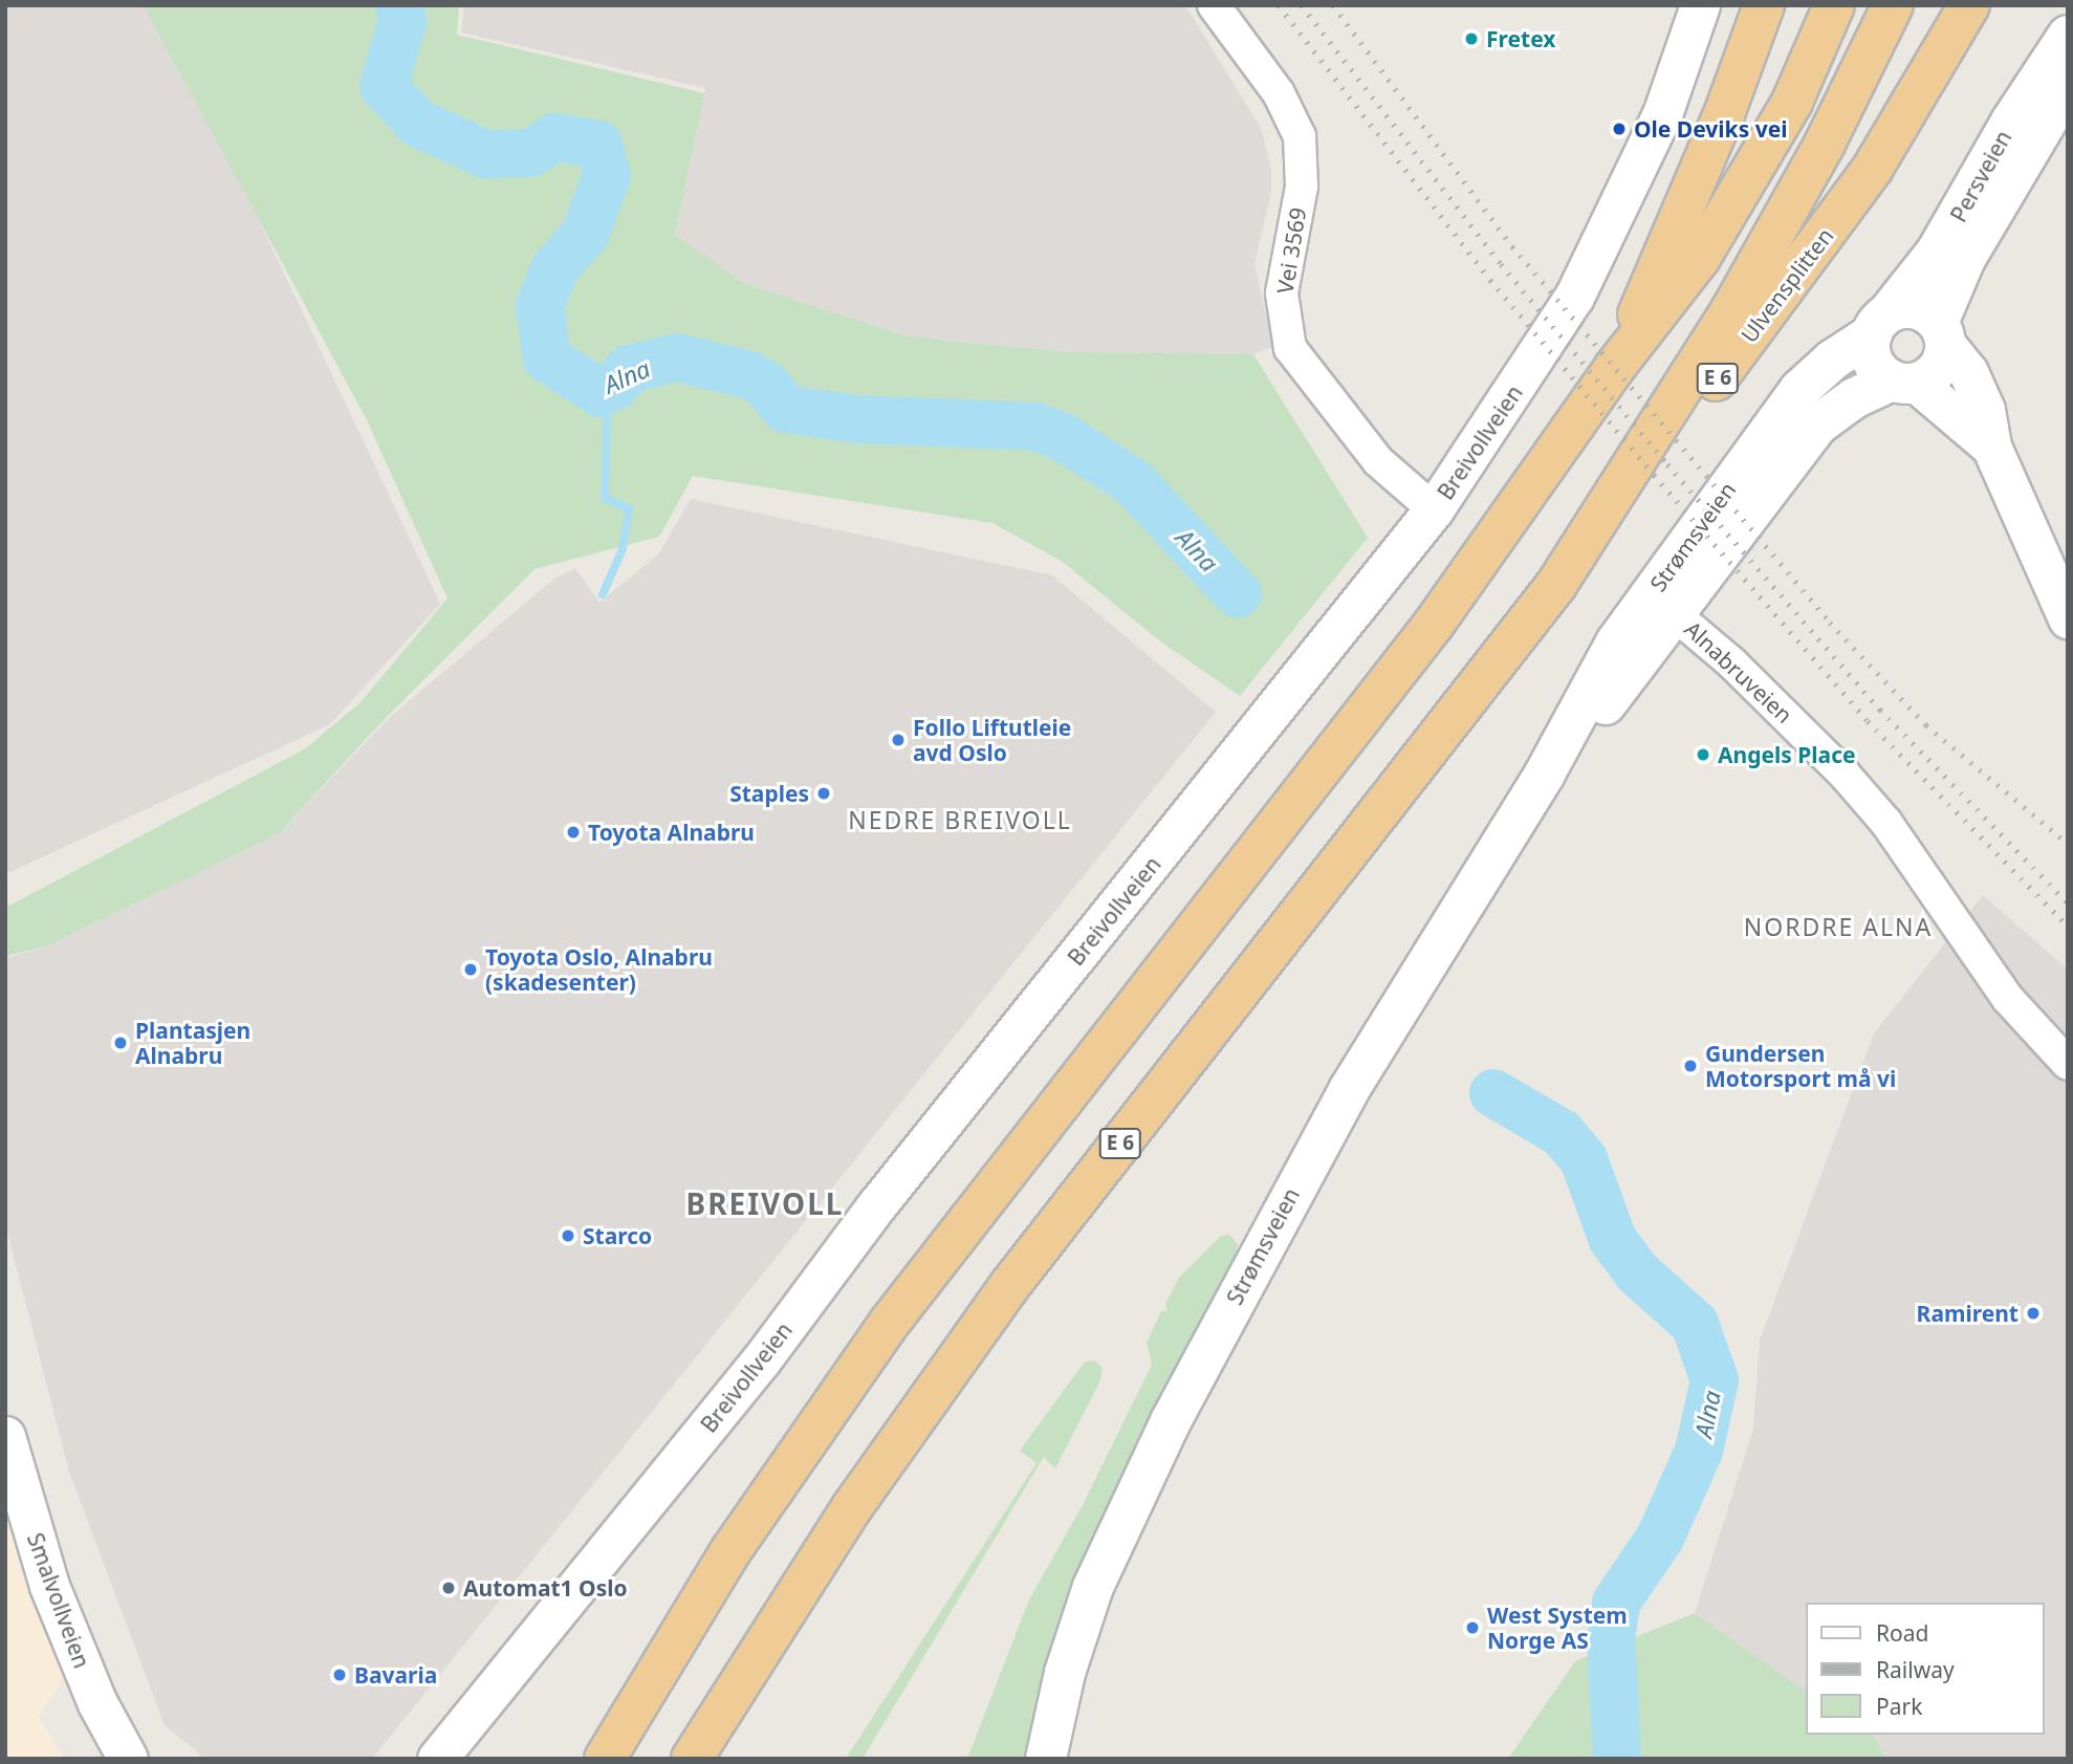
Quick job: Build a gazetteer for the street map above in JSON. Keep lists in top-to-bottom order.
{
  "streets": {
    "highway": ["Ulvensplitten", "E 6"],
    "main road": ["Persveien", "Strømsveien"],
    "street": [
      "Vei 3569",
      "Breivollveien",
      "Alnabruveien",
      "Smalvollveien"
    ]
  },
  "crossings": [
    ["Persveien", "Strømsveien"],
    ["Vei 3569", "Breivollveien"],
    ["Ulvensplitten", "E 6"],
    ["Strømsveien", "Alnabruveien"]
  ],
  "districts": ["NEDRE BREIVOLL", "NORDRE ALNA", "BREIVOLL"],
  "water": ["Alna"],
  "places": [
    "Fretex",
    "Ole Deviks vei",
    "Follo Liftutleie avd Oslo",
    "Angels Place",
    "Staples",
    "Toyota Alnabru",
    "Toyota Oslo, Alnabru (skadesenter)",
    "Plantasjen Alnabru",
    "Gundersen Motorsport må vi",
    "Starco",
    "Ramirent",
    "Automat1 Oslo",
    "West System Norge AS",
    "Bavaria"
  ],
  "legend": ["Road", "Railway", "Park"]
}
